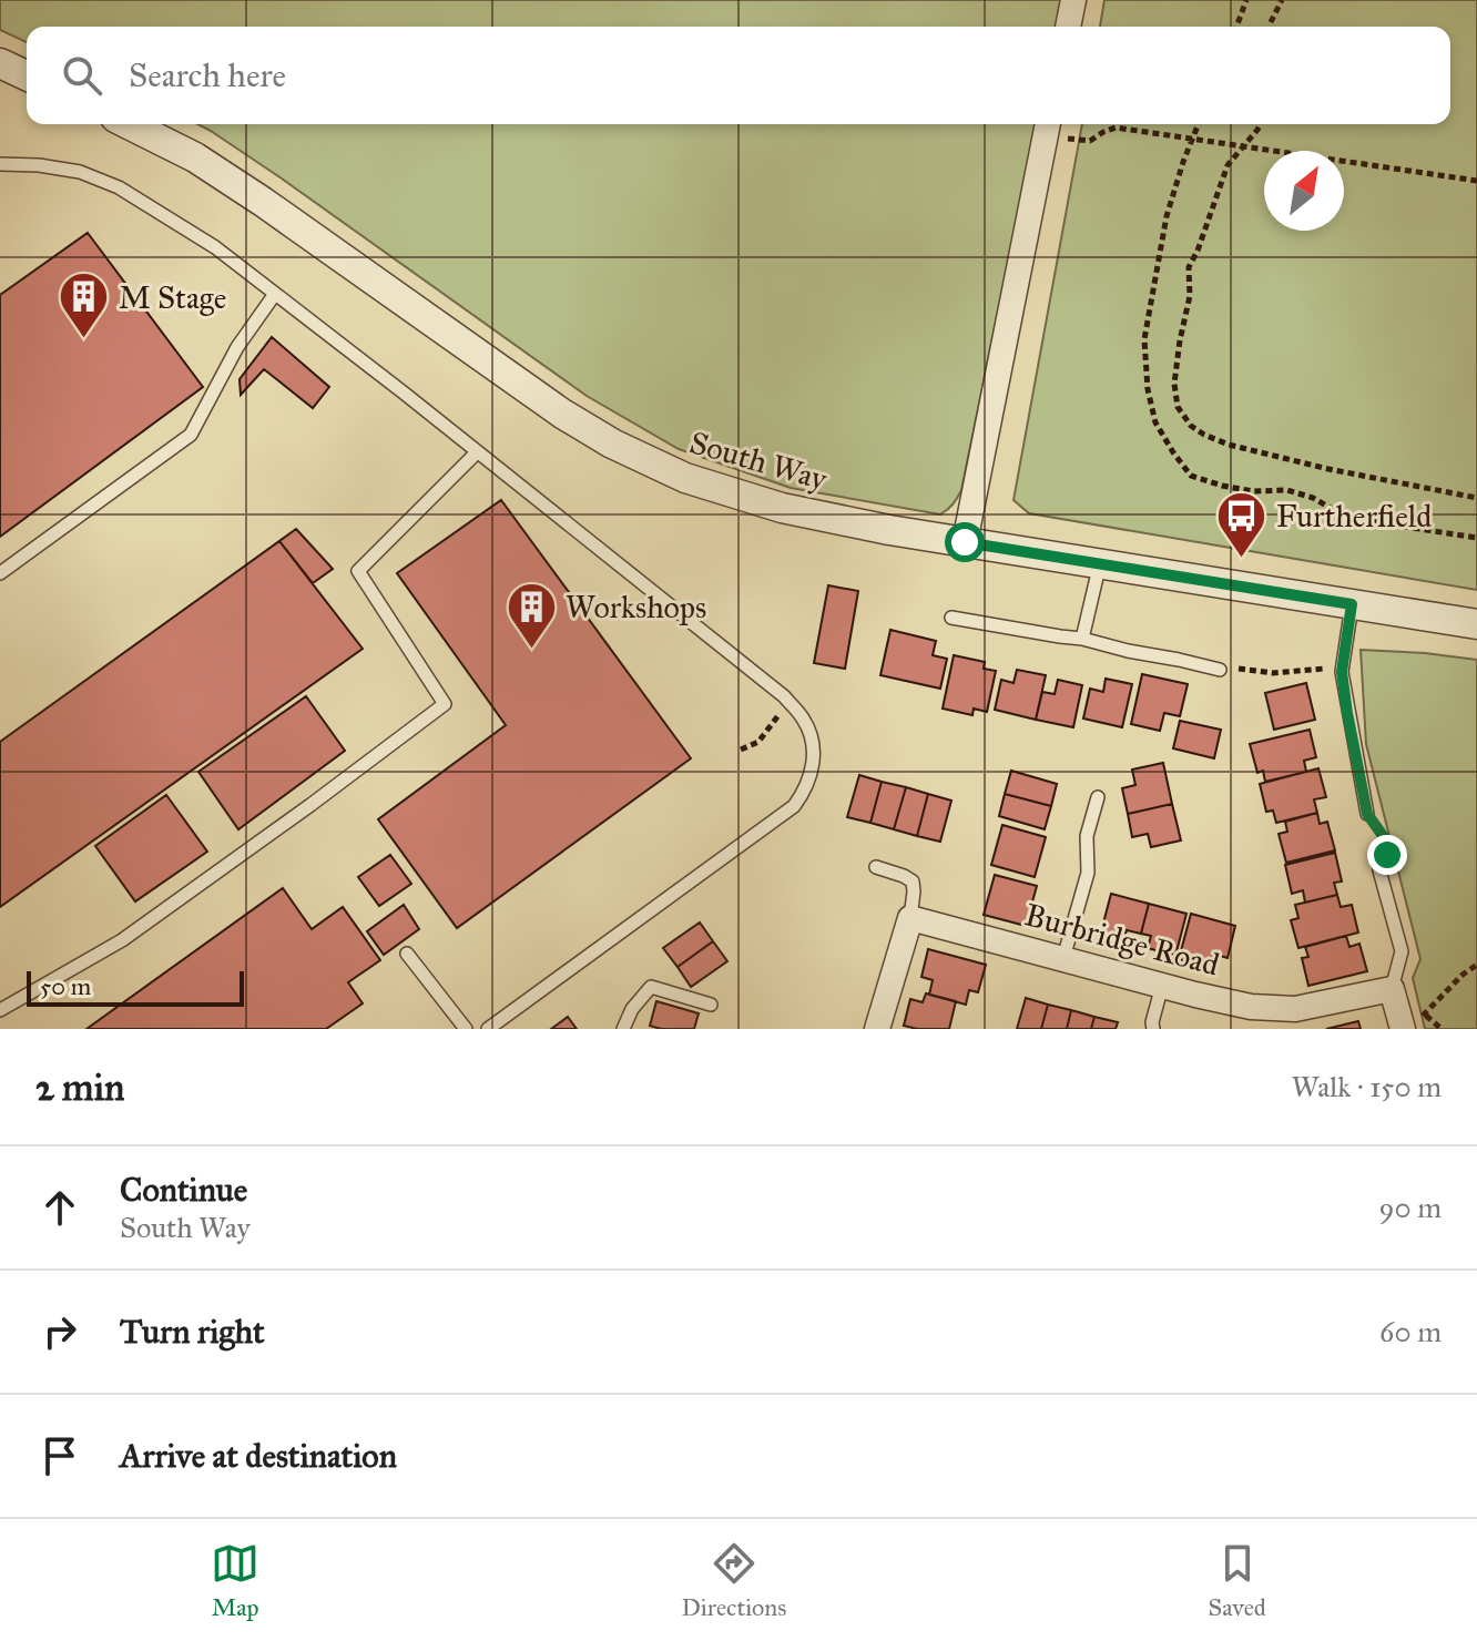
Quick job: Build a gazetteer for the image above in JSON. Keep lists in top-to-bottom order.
{
  "streets": {
    "street": ["South Way", "Burbridge Road"]
  },
  "places": {
    "building": ["M Stage", "Workshops"],
    "bus stop": ["Furtherfield"]
  },
  "scale_bar": "50 m",
  "north": "top right",
  "page": {
    "search": "Search here",
    "scale": "50 m",
    "heading": ["2 min", "Walk · 150 m"],
    "list": [
      ["Continue", "South Way", "90 m"],
      ["Turn right", "60 m"],
      "Arrive at destination"
    ],
    "nav": ["Map", "Directions", "Saved"]
  }
}
